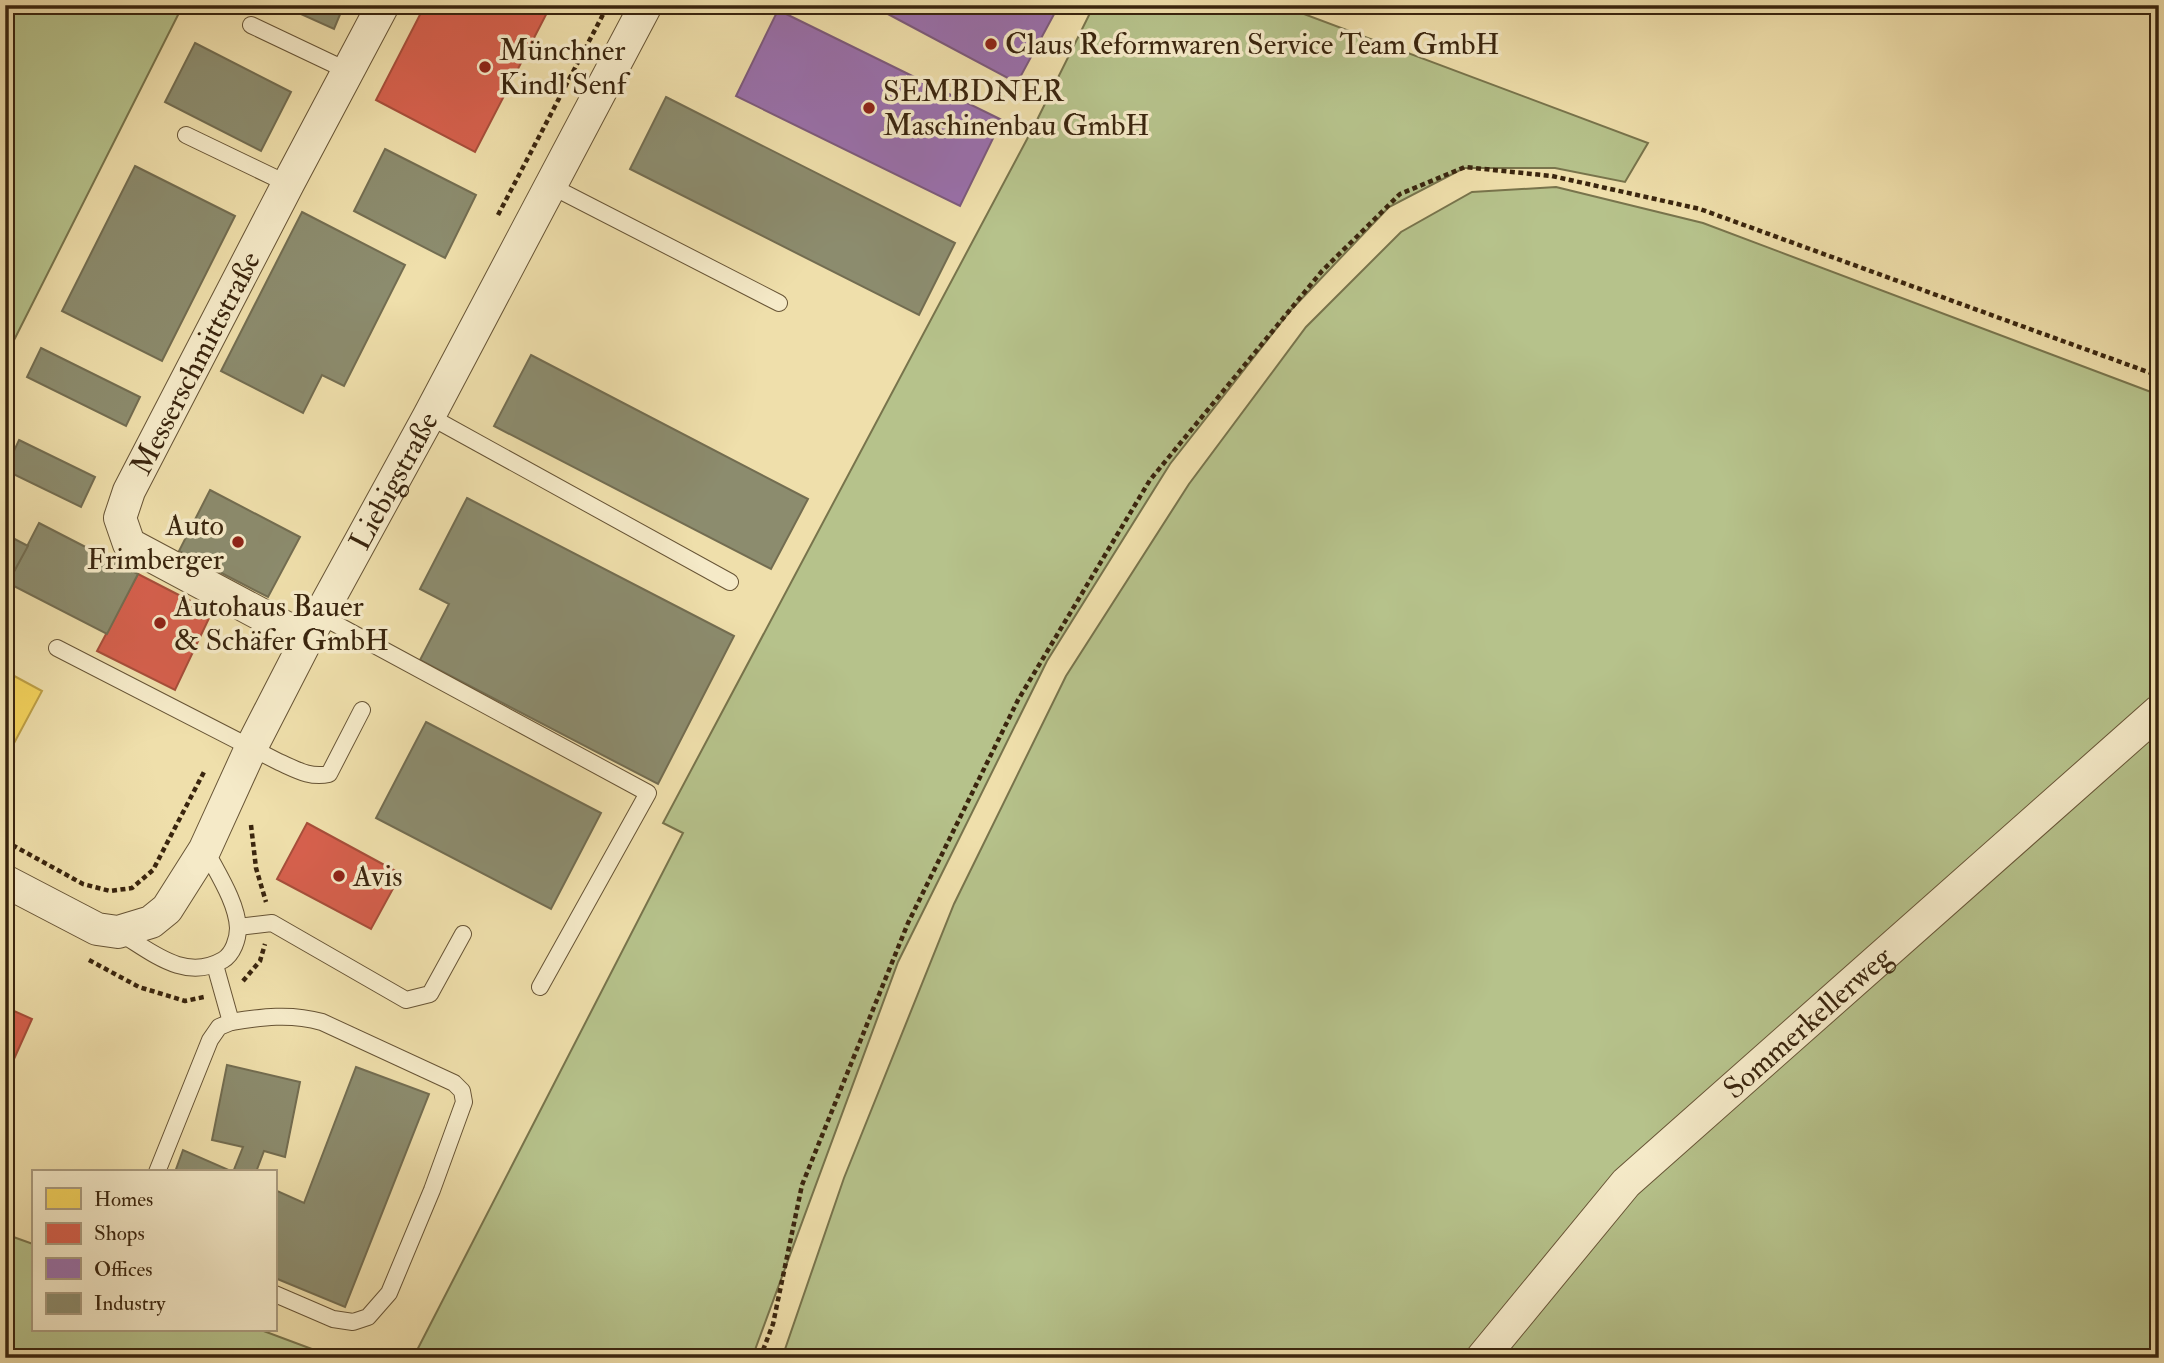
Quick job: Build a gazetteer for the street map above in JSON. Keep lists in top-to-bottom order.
{
  "streets": {
    "street": ["Messerschmittstraße", "Liebigstraße", "Sommerkellerweg"]
  },
  "crossings": [
    ["Messerschmittstraße", "Liebigstraße"]
  ],
  "places": [
    "Claus Reformwaren Service Team GmbH",
    "Münchner Kindl Senf",
    "SEMBDNER Maschinenbau GmbH",
    "Auto Frimberger",
    "Autohaus Bauer & Schäfer GmbH",
    "Avis"
  ],
  "legend": [
    "Homes",
    "Shops",
    "Offices",
    "Industry"
  ]
}
